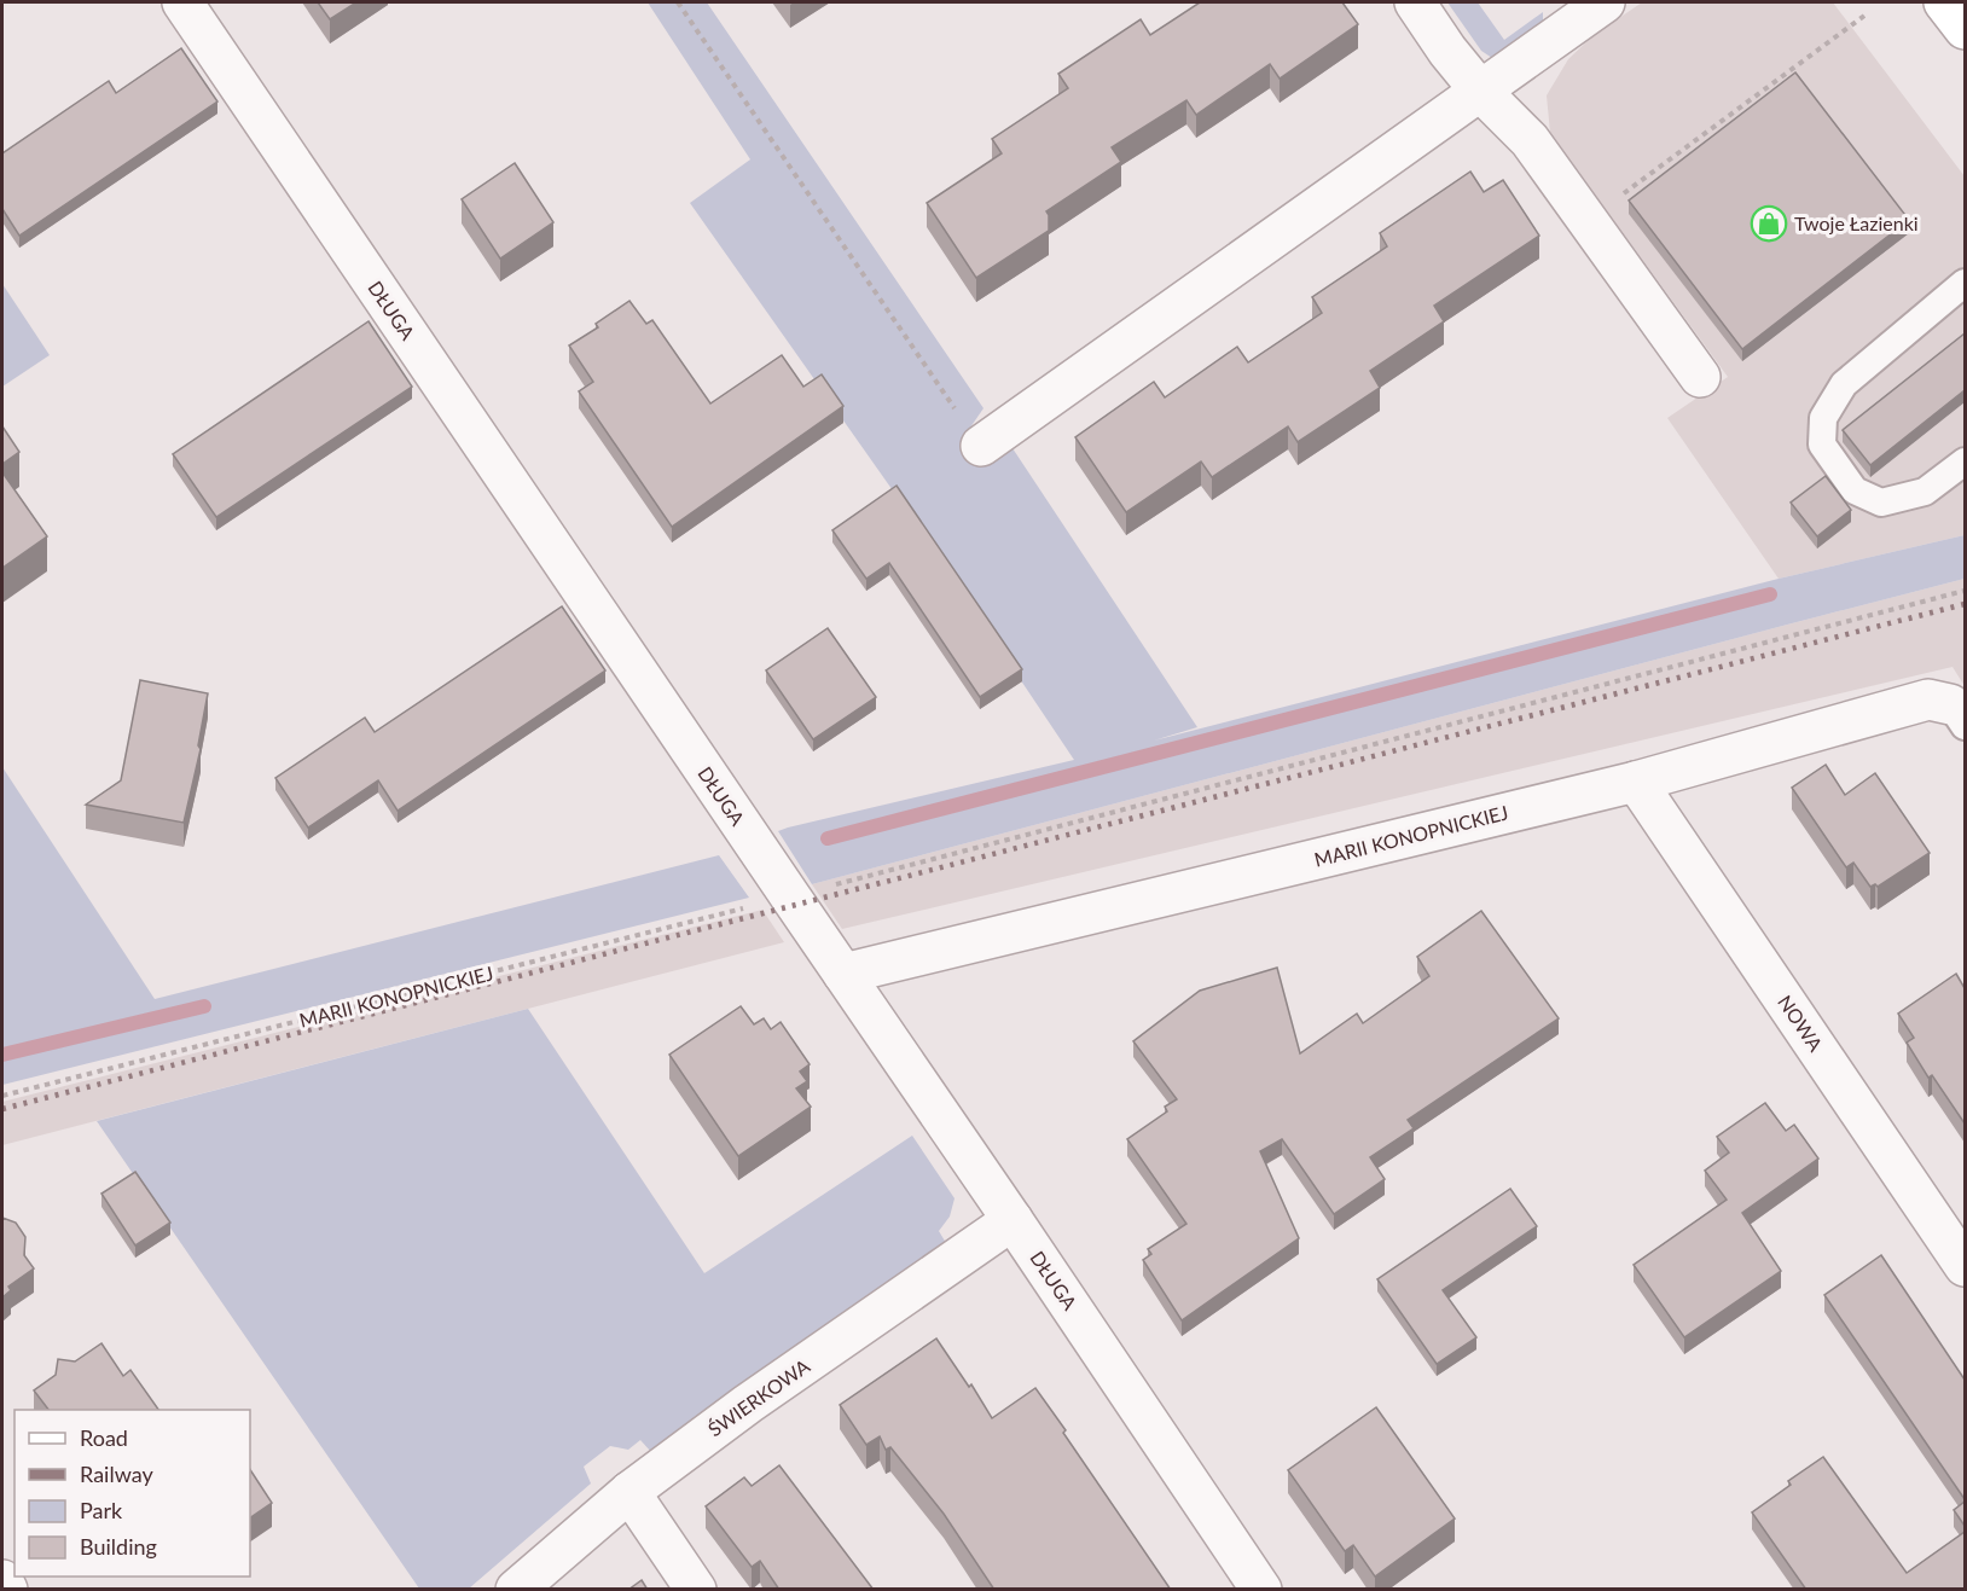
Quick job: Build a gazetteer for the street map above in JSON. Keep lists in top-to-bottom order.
{
  "streets": {
    "street": [
      "DŁUGA",
      "MARII KONOPNICKIEJ",
      "NOWA",
      "ŚWIERKOWA"
    ]
  },
  "crossings": [
    ["DŁUGA", "MARII KONOPNICKIEJ"],
    ["DŁUGA", "ŚWIERKOWA"],
    ["MARII KONOPNICKIEJ", "NOWA"]
  ],
  "places": {
    "shop": ["Twoje Łazienki"]
  },
  "legend": [
    "Road",
    "Railway",
    "Park",
    "Building"
  ]
}
